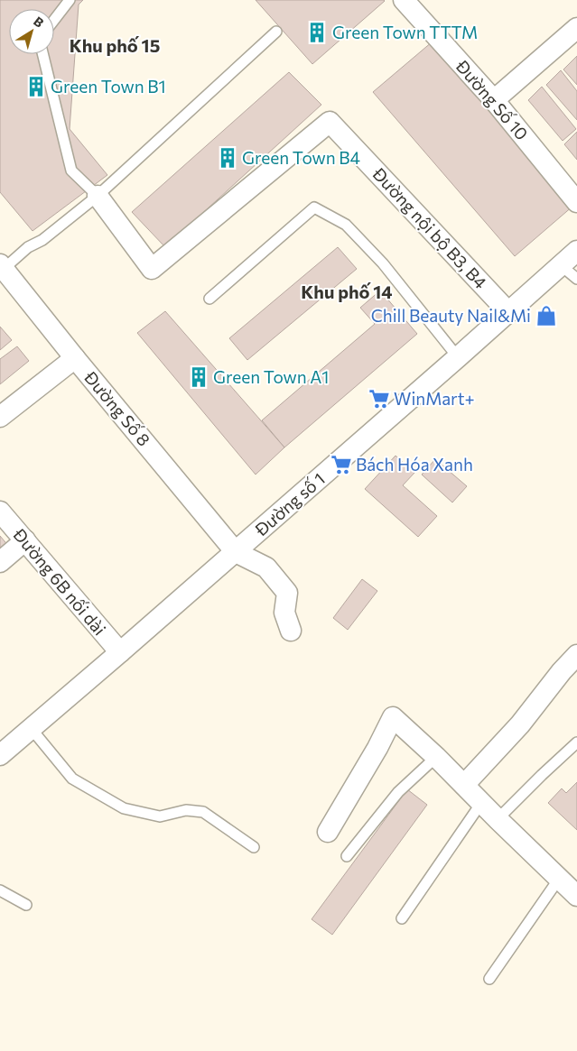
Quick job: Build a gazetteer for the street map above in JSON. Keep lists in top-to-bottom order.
{
  "streets": {
    "street": [
      "Đường Số 10",
      "Đường nội bộ B3, B4",
      "Đường Số 8",
      "Đường số 1",
      "Đường 6B nối dài"
    ]
  },
  "crossings": [
    ["Đường nội bộ B3, B4", "Đường số 1"],
    ["Đường Số 8", "Đường số 1"],
    ["Đường số 1", "Đường 6B nối dài"]
  ],
  "districts": ["Khu phố 15", "Khu phố 14"],
  "places": {
    "building": [
      "Green Town TTTM",
      "Green Town B1",
      "Green Town B4",
      "Green Town A1"
    ],
    "shop": ["Chill Beauty Nail&Mi"],
    "supermarket": ["WinMart+", "Bách Hóa Xanh"]
  },
  "north": "top right"
}
